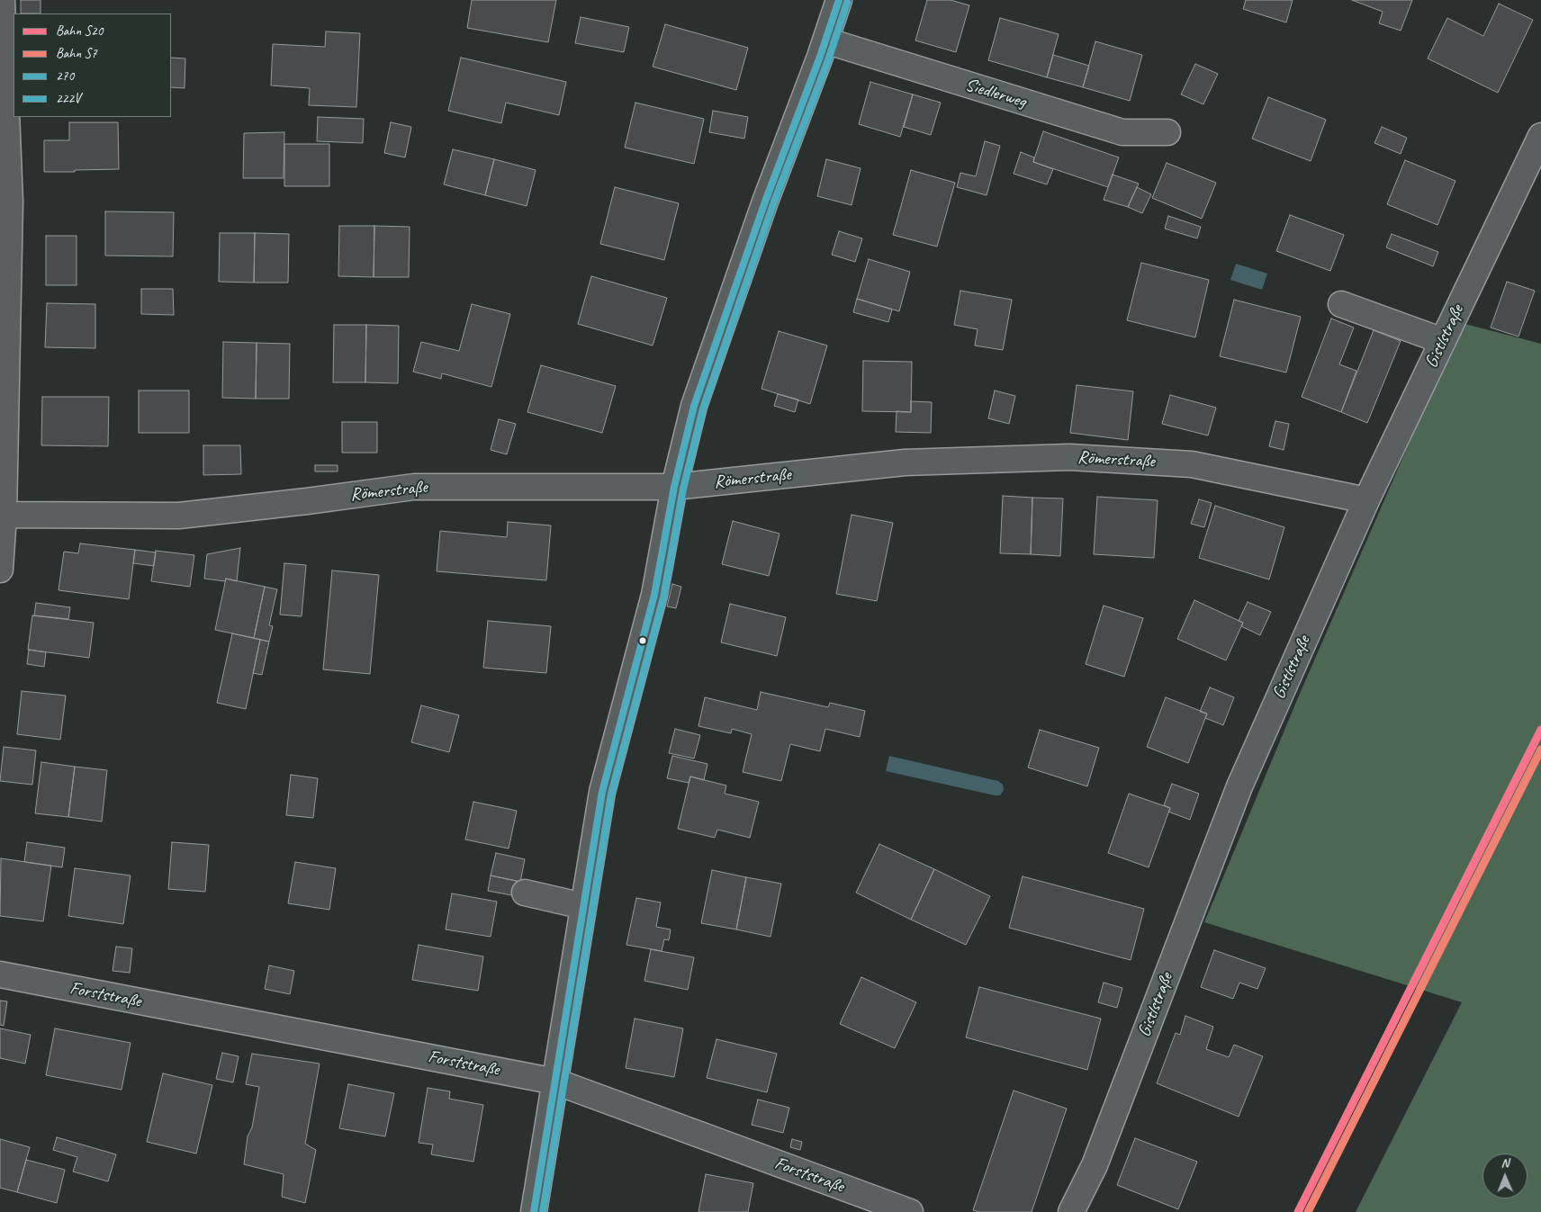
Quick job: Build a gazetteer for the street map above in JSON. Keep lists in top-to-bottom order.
{
  "streets": {
    "street": [
      "Siedlerweg",
      "Gistlstraße",
      "Römerstraße",
      "Forststraße"
    ]
  },
  "crossings": [
    ["Gistlstraße", "Römerstraße"]
  ],
  "lines": [
    "transit line 270",
    "transit line 222V",
    "rail line S20",
    "rail line S7"
  ],
  "legend": [
    "Bahn S20",
    "Bahn S7",
    "270",
    "222V"
  ],
  "north": "top"
}
